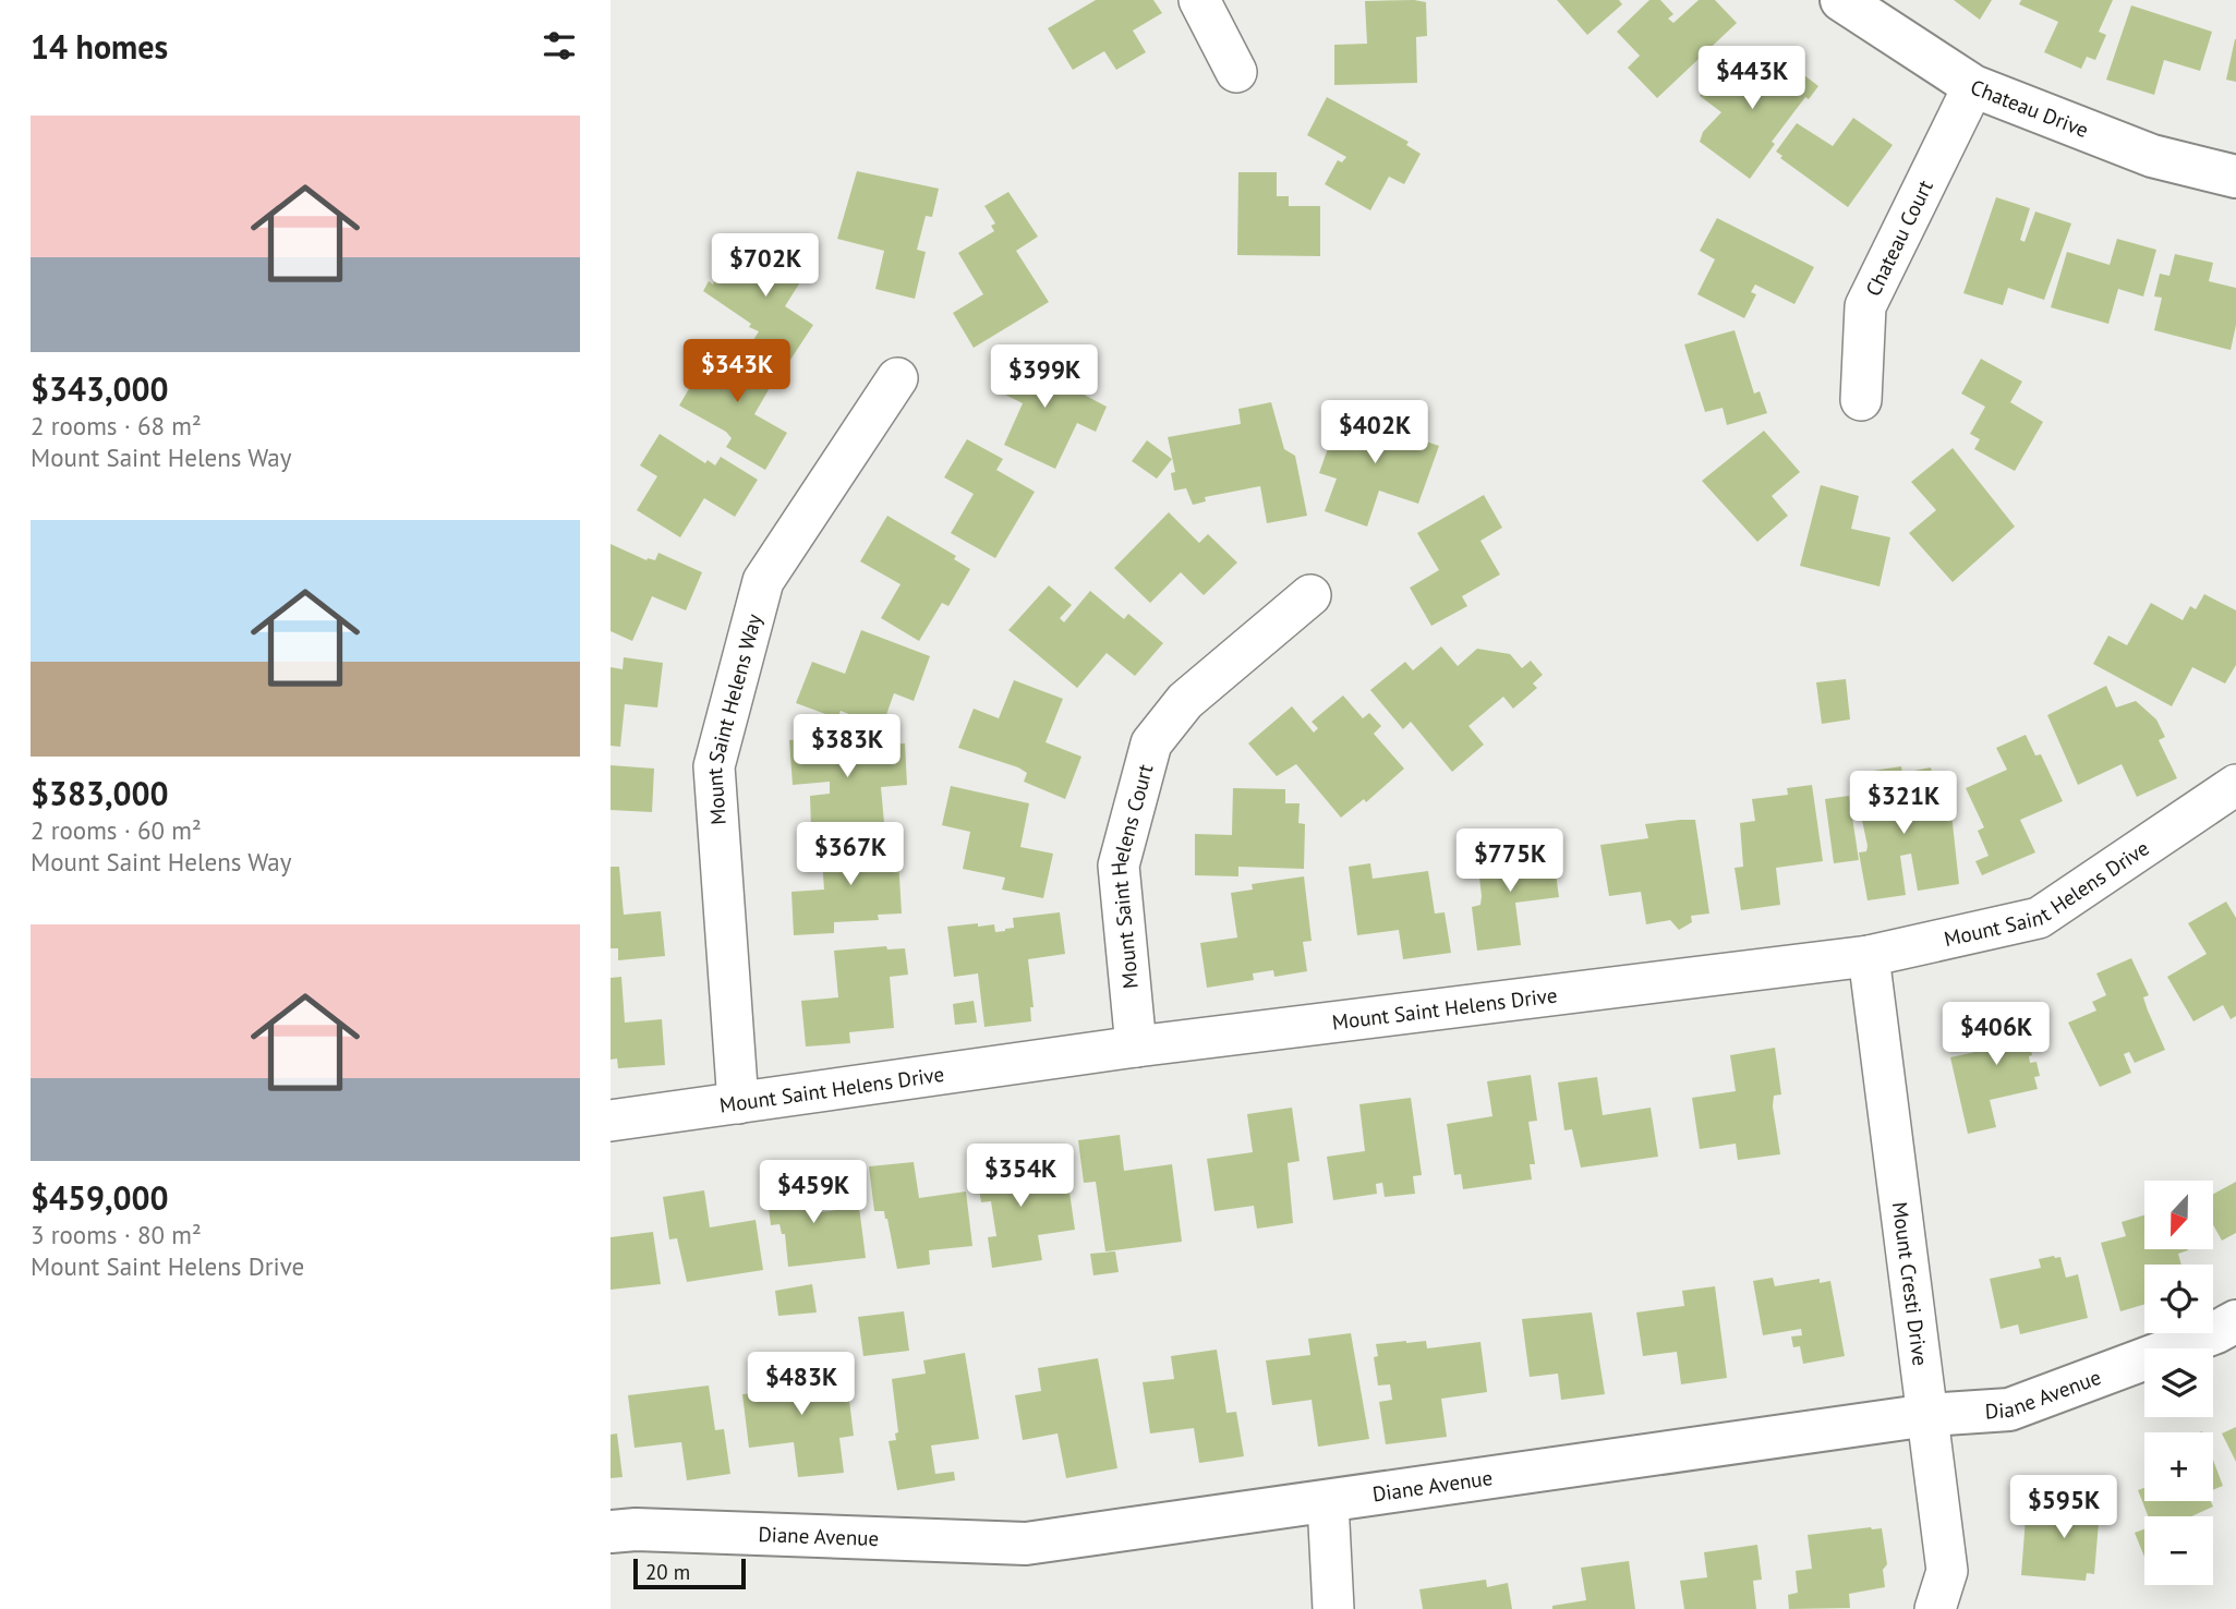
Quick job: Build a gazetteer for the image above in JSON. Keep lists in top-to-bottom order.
{
  "streets": {
    "street": [
      "Chateau Drive",
      "Chateau Court",
      "Mount Saint Helens Way",
      "Mount Saint Helens Court",
      "Mount Saint Helens Drive",
      "Mount Cresti Drive",
      "Diane Avenue"
    ]
  },
  "crossings": [
    ["Chateau Drive", "Chateau Court"],
    ["Mount Saint Helens Way", "Mount Saint Helens Drive"],
    ["Mount Saint Helens Court", "Mount Saint Helens Drive"],
    ["Mount Saint Helens Drive", "Mount Cresti Drive"],
    ["Mount Cresti Drive", "Diane Avenue"]
  ],
  "scale_bar": "20 m",
  "north": "bottom",
  "page": {
    "heading": "14 homes",
    "price": [
      "$443K",
      "$702K",
      "$343K",
      "$399K",
      "$402K",
      "$383K",
      "$321K",
      "$367K",
      "$775K",
      "$406K",
      "$354K",
      "$459K",
      "$483K",
      "$595K"
    ],
    "list": [
      {
        "name": "$343,000",
        "note": "2 rooms · 68 m² · Mount Saint Helens Way"
      },
      {
        "name": "$383,000",
        "note": "2 rooms · 60 m² · Mount Saint Helens Way"
      },
      {
        "name": "$459,000",
        "note": "3 rooms · 80 m² · Mount Saint Helens Drive"
      }
    ],
    "map_buttons": ["+", "−"],
    "scale": "20 m"
  }
}
